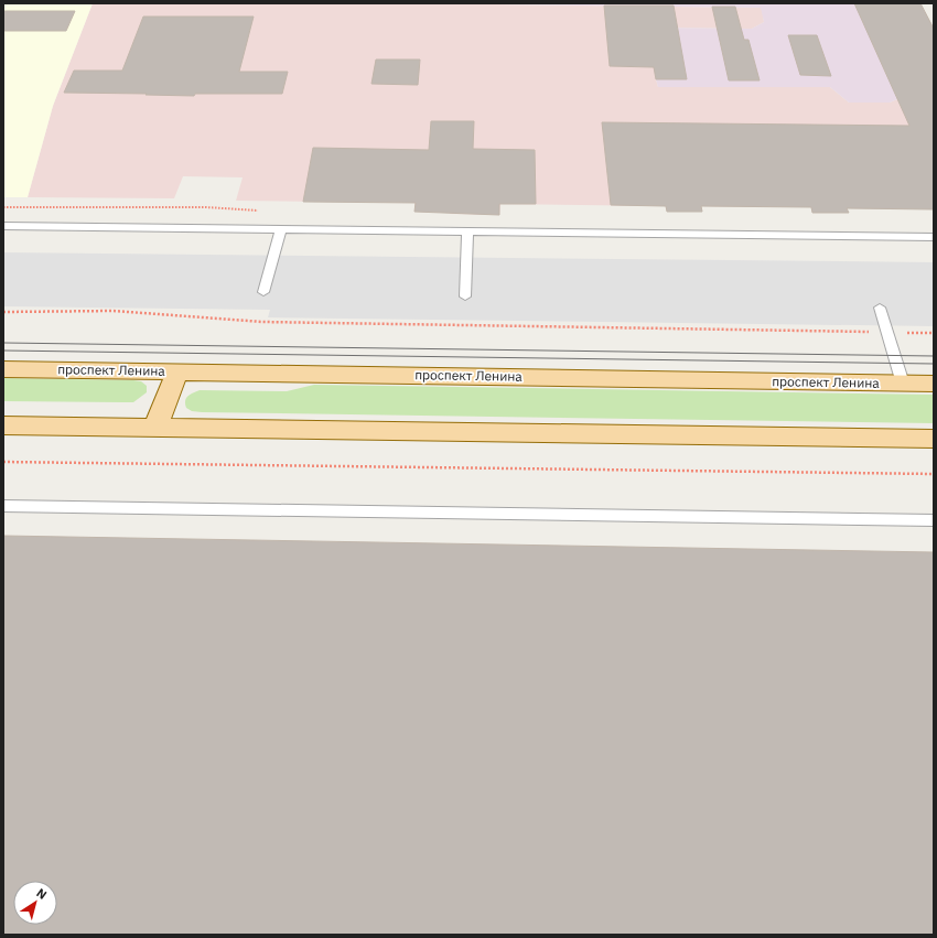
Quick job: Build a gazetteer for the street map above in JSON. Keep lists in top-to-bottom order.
{
  "streets": {
    "main road": ["проспект Ленина"]
  },
  "north": "top right"
}
